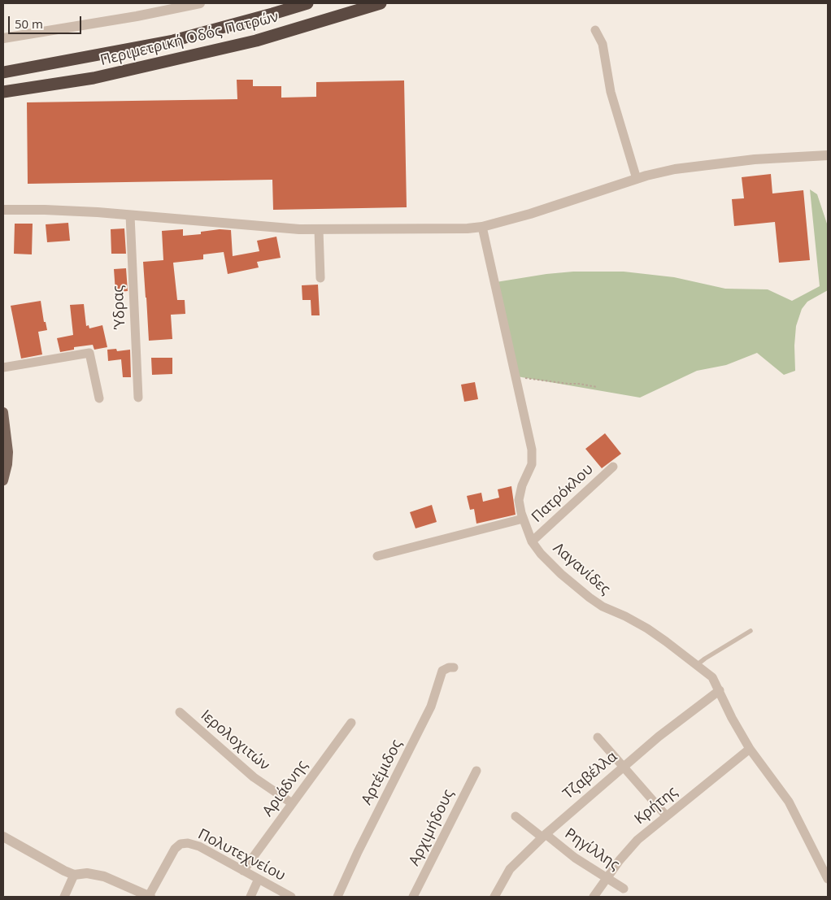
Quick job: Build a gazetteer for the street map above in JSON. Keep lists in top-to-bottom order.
{
  "streets": {
    "highway": ["Περιμετρική Οδός Πατρών"],
    "street": [
      "Ύδρας",
      "Πατρόκλου",
      "Λαγανίδες",
      "Ιερολοχιτών",
      "Αρτέμιδος",
      "Τζαβέλλα",
      "Αριάδνης",
      "Κρήτης",
      "Αρχιμήδους",
      "Ρηγίλλης",
      "Πολυτεχνείου"
    ]
  },
  "crossings": [
    ["Πατρόκλου", "Λαγανίδες"],
    ["Λαγανίδες", "Τζαβέλλα"],
    ["Λαγανίδες", "Κρήτης"],
    ["Ιερολοχιτών", "Αριάδνης"],
    ["Τζαβέλλα", "Ρηγίλλης"],
    ["Αριάδνης", "Πολυτεχνείου"],
    ["Κρήτης", "Ρηγίλλης"]
  ],
  "scale_bar": "50 m"
}
